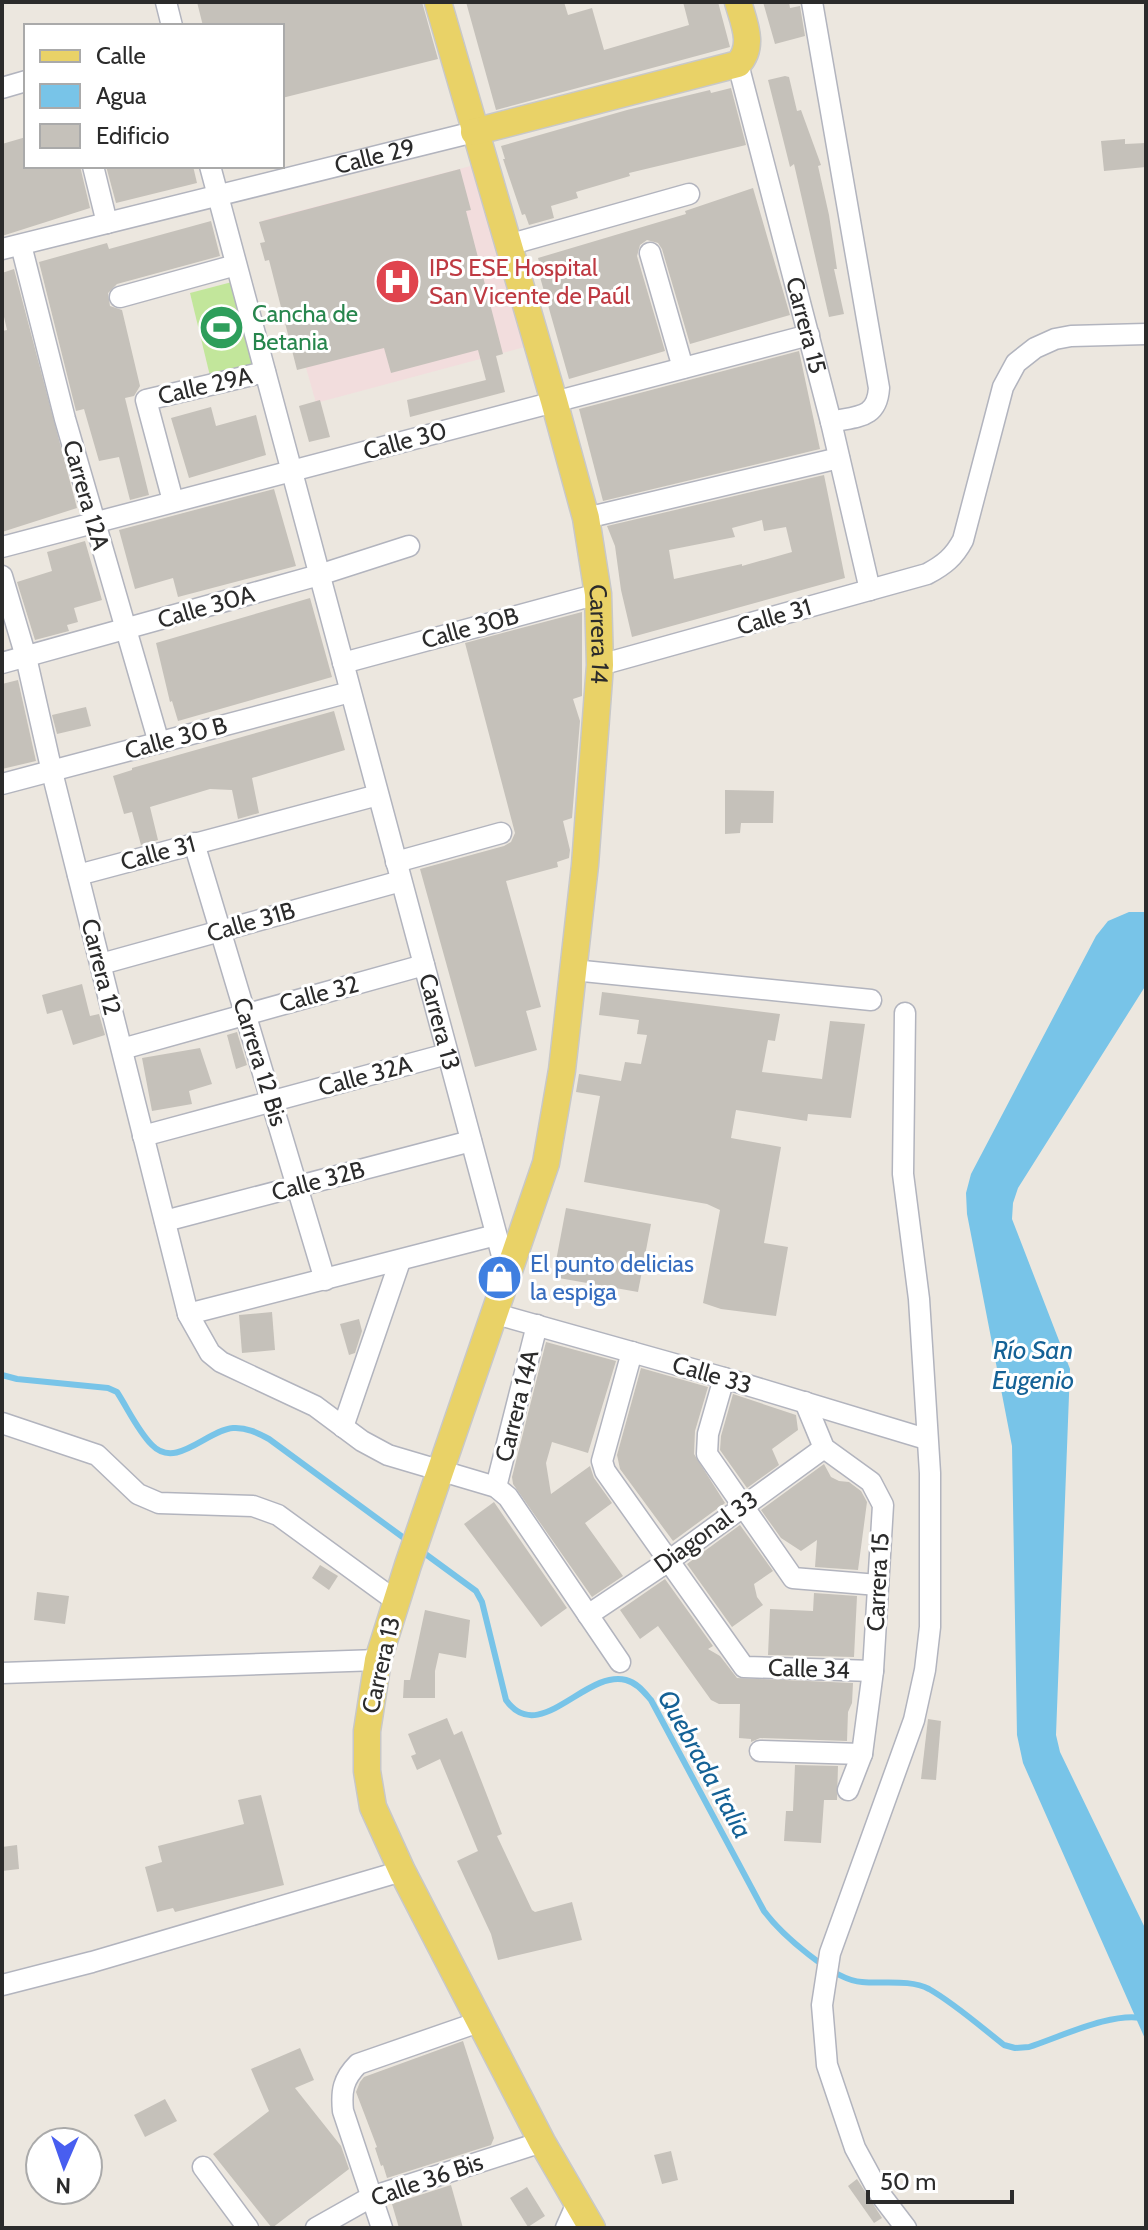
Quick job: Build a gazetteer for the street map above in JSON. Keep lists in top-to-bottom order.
{
  "streets": {
    "main road": [
      "Calle 29",
      "Carrera 15",
      "Carrera 14",
      "Carrera 13"
    ],
    "street": [
      "Calle 29A",
      "Calle 30",
      "Carrera 12A",
      "Calle 30A",
      "Calle 31",
      "Calle 30B",
      "Calle 30 B",
      "Calle 31B",
      "Carrera 12",
      "Calle 32",
      "Carrera 12 Bis",
      "Calle 32A",
      "Calle 32B",
      "Calle 33",
      "Carrera 14A",
      "Diagonal 33",
      "Calle 34",
      "Calle 36 Bis"
    ]
  },
  "crossings": [
    ["Calle 29", "Carrera 15"],
    ["Calle 29", "Carrera 12A"],
    ["Calle 29", "Carrera 14"],
    ["Calle 29", "Carrera 13"],
    ["Carrera 15", "Calle 30"],
    ["Carrera 15", "Calle 31"],
    ["Carrera 15", "Diagonal 33"],
    ["Carrera 15", "Calle 34"],
    ["Calle 29A", "Calle 30"],
    ["Calle 29A", "Carrera 13"],
    ["Calle 30", "Carrera 12A"],
    ["Calle 30", "Carrera 14"],
    ["Calle 30", "Carrera 13"],
    ["Carrera 12A", "Calle 30A"],
    ["Carrera 12A", "Calle 30 B"],
    ["Calle 30A", "Carrera 12"],
    ["Calle 30A", "Carrera 13"],
    ["Calle 31", "Carrera 14"],
    ["Calle 31", "Carrera 12"],
    ["Calle 31", "Carrera 13"],
    ["Calle 31", "Carrera 12 Bis"],
    ["Calle 30B", "Carrera 14"],
    ["Calle 30B", "Carrera 13"],
    ["Carrera 14", "Carrera 13"],
    ["Calle 30 B", "Carrera 12"],
    ["Calle 30 B", "Carrera 13"],
    ["Calle 31B", "Carrera 12"],
    ["Calle 31B", "Carrera 13"],
    ["Calle 31B", "Carrera 12 Bis"],
    ["Carrera 12", "Calle 32"],
    ["Carrera 12", "Calle 32A"],
    ["Carrera 12", "Calle 32B"],
    ["Calle 32", "Carrera 13"],
    ["Calle 32", "Carrera 12 Bis"],
    ["Carrera 13", "Calle 32A"],
    ["Carrera 13", "Calle 32B"],
    ["Carrera 13", "Calle 33"],
    ["Carrera 13", "Calle 36 Bis"],
    ["Carrera 12 Bis", "Calle 32A"],
    ["Carrera 12 Bis", "Calle 32B"],
    ["Calle 33", "Carrera 14A"],
    ["Diagonal 33", "Calle 34"]
  ],
  "water": ["Río San Eugenio", "Quebrada Italia"],
  "places": {
    "hospital": ["IPS ESE Hospital San Vicente de Paúl"],
    "sports": ["Cancha de Betania"],
    "shop": ["El punto delicias la espiga"]
  },
  "legend": ["Calle", "Agua", "Edificio"],
  "scale_bar": "50 m",
  "north": "bottom"
}
